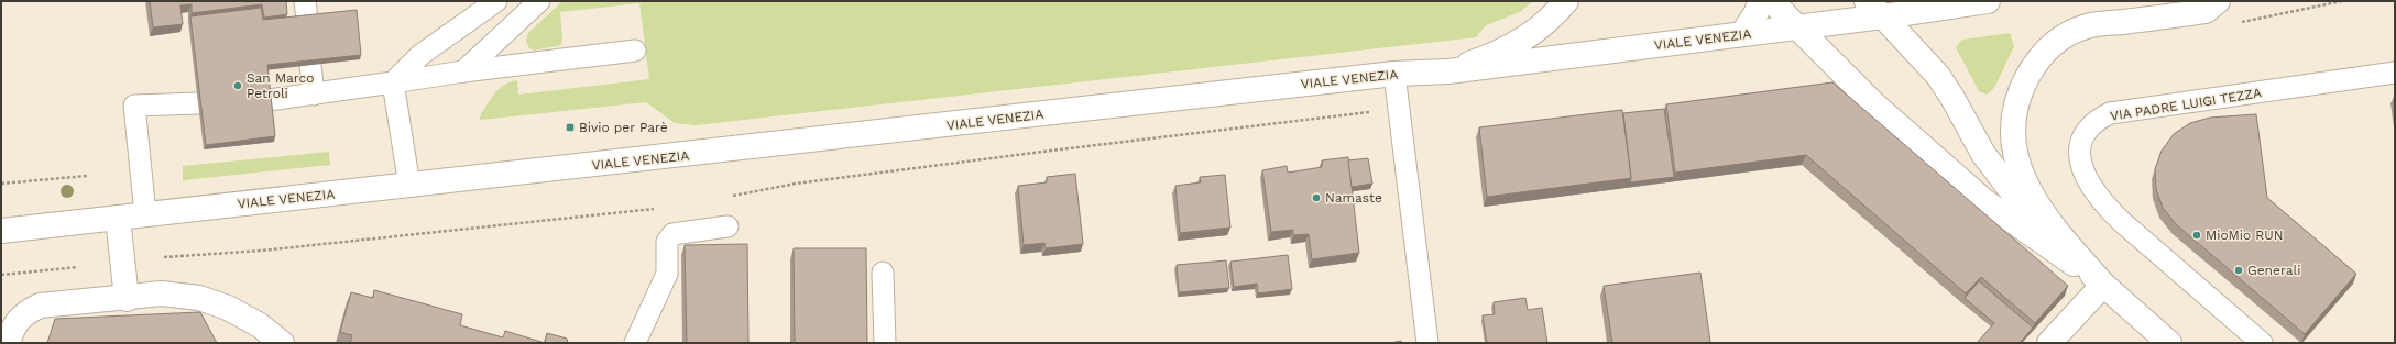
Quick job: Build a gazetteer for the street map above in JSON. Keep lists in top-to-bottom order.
{
  "streets": {
    "main road": ["VIALE VENEZIA"],
    "lane": ["VIA PADRE LUIGI TEZZA"]
  },
  "places": {
    "other": [
      "San Marco Petroli",
      "Namaste",
      "MioMio RUN",
      "Generali"
    ],
    "transit": ["Bivio per Parè"]
  }
}
